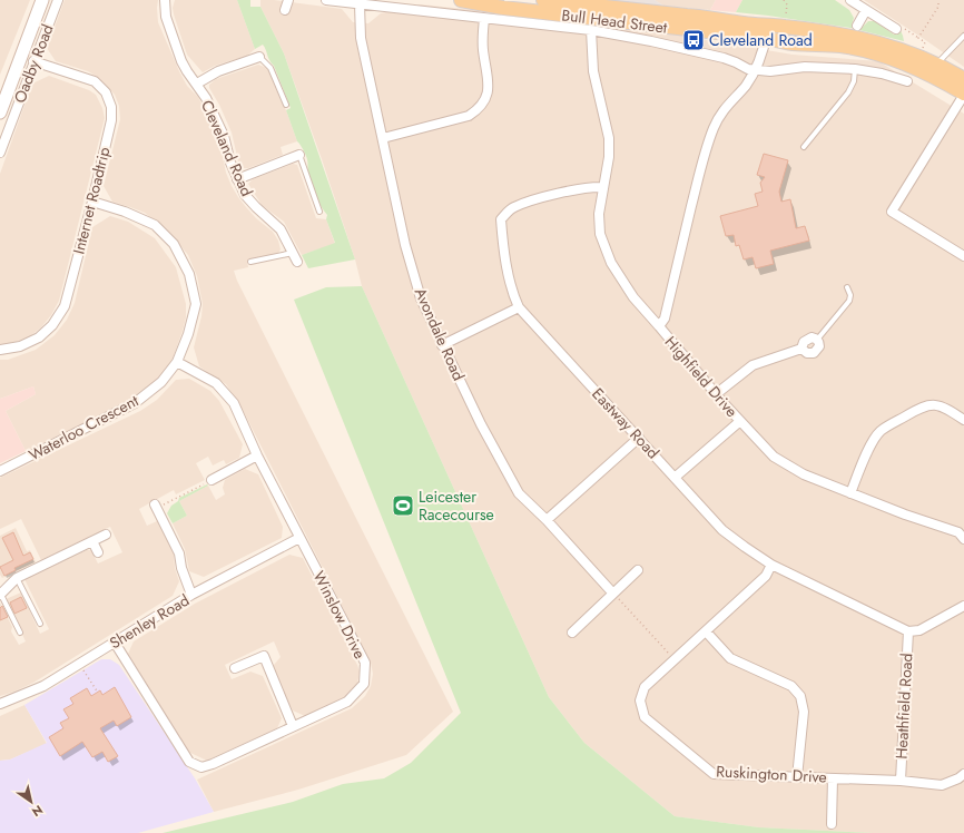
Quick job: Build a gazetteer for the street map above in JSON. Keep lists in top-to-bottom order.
{
  "streets": {
    "main road": ["Bull Head Street", "Oadby Road"],
    "street": [
      "Cleveland Road",
      "Internet Roadtrip",
      "Avondale Road",
      "Highfield Drive",
      "Eastway Road",
      "Waterloo Crescent",
      "Winslow Drive",
      "Shenley Road",
      "Heathfield Road",
      "Ruskington Drive"
    ]
  },
  "crossings": [
    ["Bull Head Street", "Highfield Drive"],
    ["Oadby Road", "Internet Roadtrip"],
    ["Internet Roadtrip", "Waterloo Crescent"],
    ["Eastway Road", "Heathfield Road"],
    ["Eastway Road", "Ruskington Drive"],
    ["Waterloo Crescent", "Winslow Drive"],
    ["Winslow Drive", "Shenley Road"],
    ["Heathfield Road", "Ruskington Drive"]
  ],
  "places": {
    "bus stop": ["Cleveland Road"],
    "sports": ["Leicester Racecourse"]
  },
  "north": "bottom right"
}
